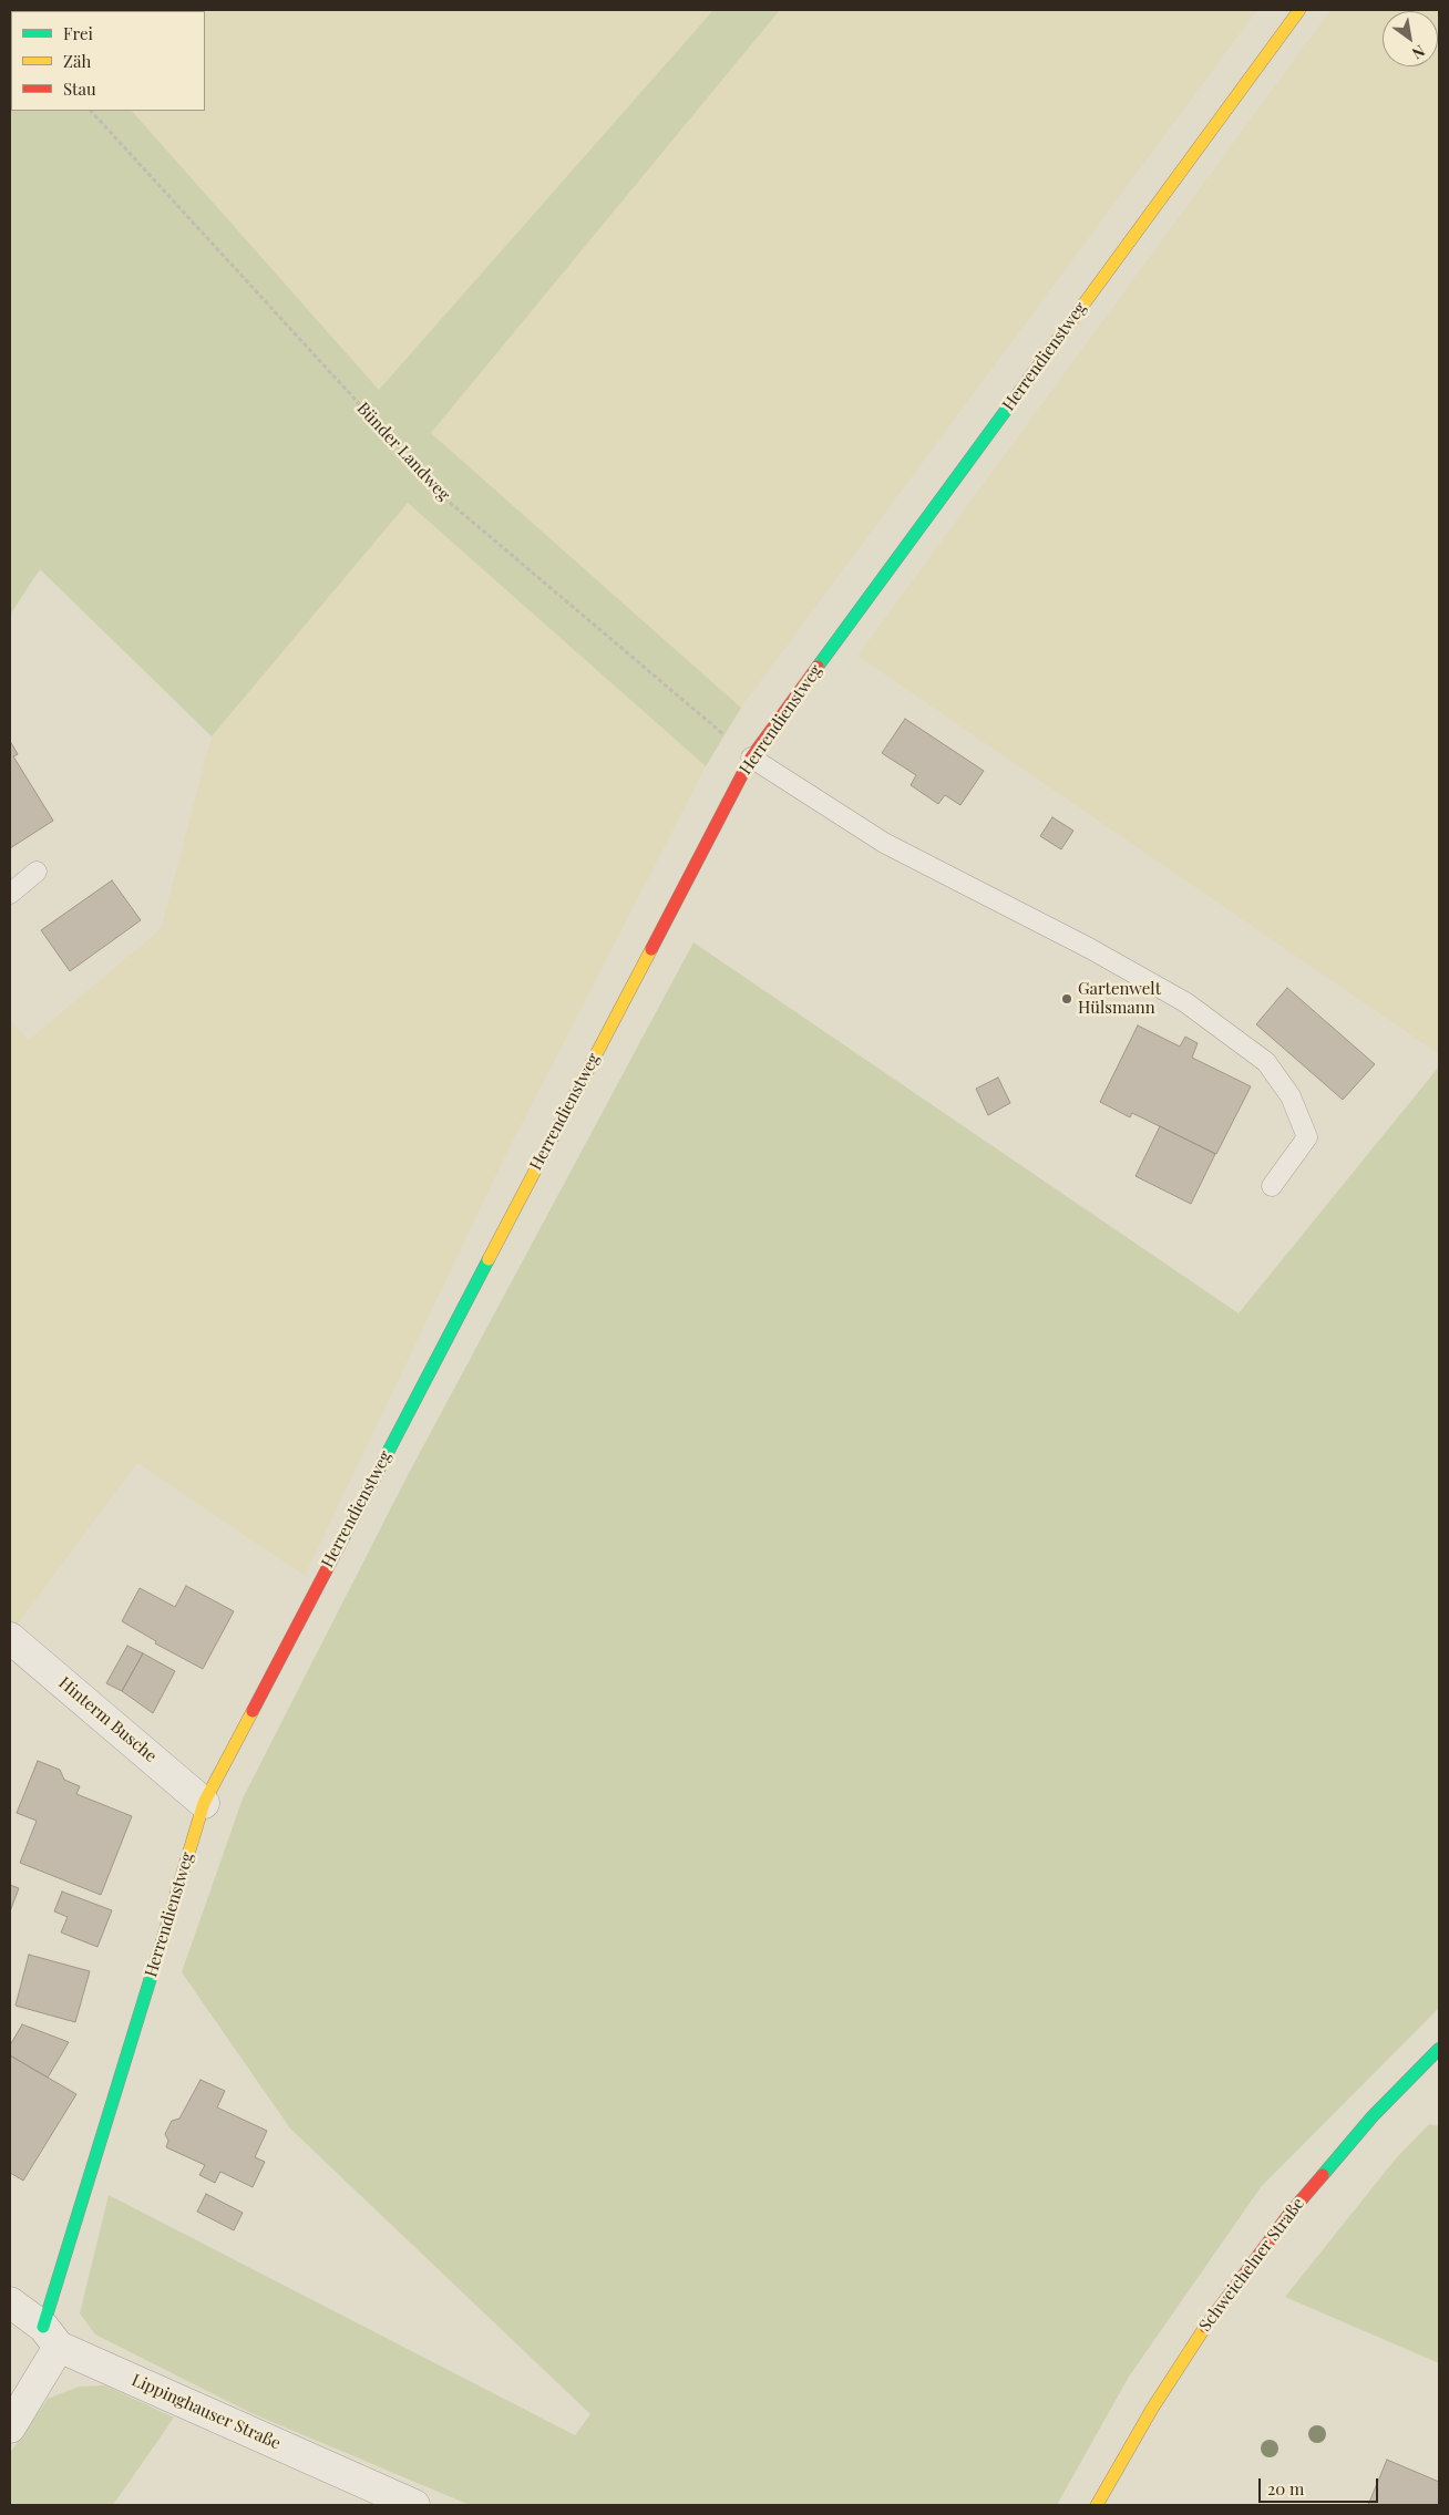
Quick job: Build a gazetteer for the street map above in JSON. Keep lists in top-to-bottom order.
{
  "streets": {
    "street": [
      "Herrendienstweg",
      "Hinterm Busche",
      "Schweichelner Straße",
      "Lippinghauser Straße"
    ],
    "path": ["Bünder Landweg"]
  },
  "crossings": [
    ["Herrendienstweg", "Bünder Landweg"],
    ["Herrendienstweg", "Hinterm Busche"],
    ["Herrendienstweg", "Lippinghauser Straße"]
  ],
  "places": ["Gartenwelt Hülsmann"],
  "legend": ["Frei", "Zäh", "Stau"],
  "scale_bar": "20 m",
  "north": "bottom right"
}
